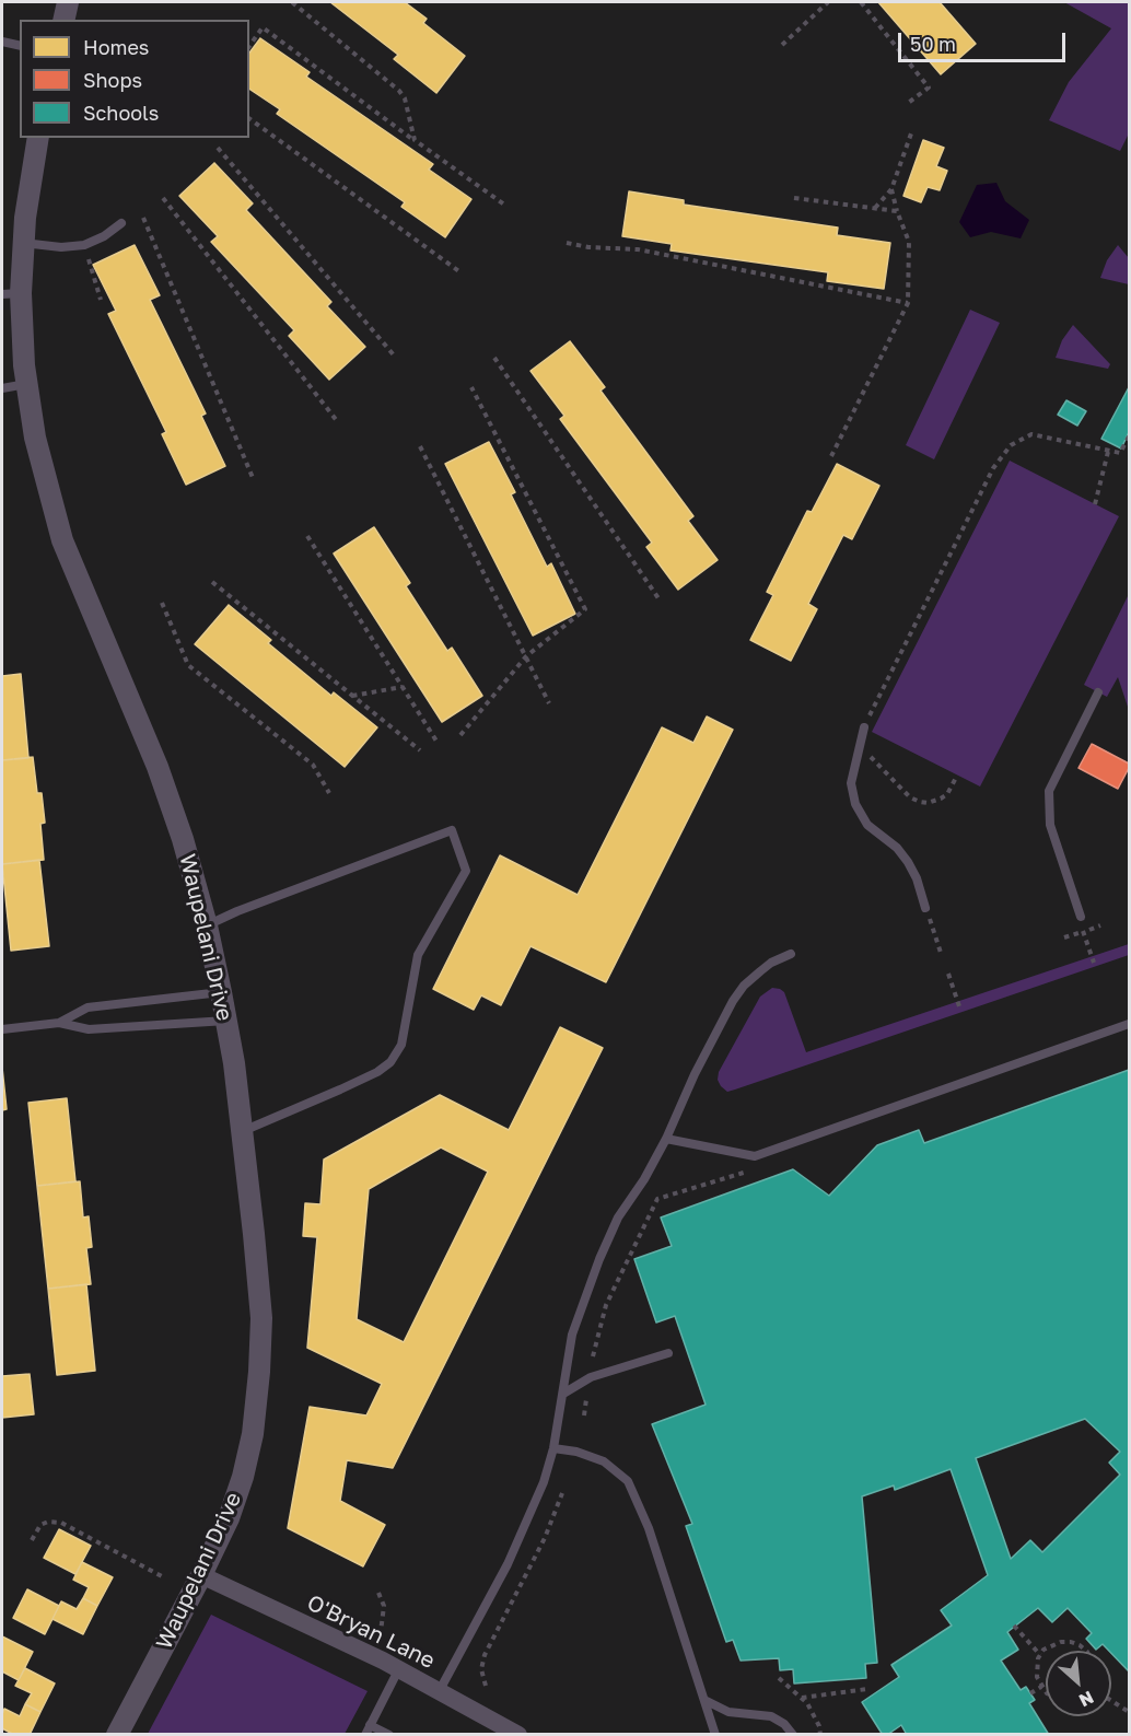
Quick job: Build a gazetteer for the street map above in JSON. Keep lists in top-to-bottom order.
{
  "streets": {
    "street": ["Waupelani Drive", "O'Bryan Lane"]
  },
  "crossings": [
    ["Waupelani Drive", "O'Bryan Lane"]
  ],
  "legend": ["Homes", "Shops", "Schools"],
  "scale_bar": "50 m",
  "north": "bottom right"
}
